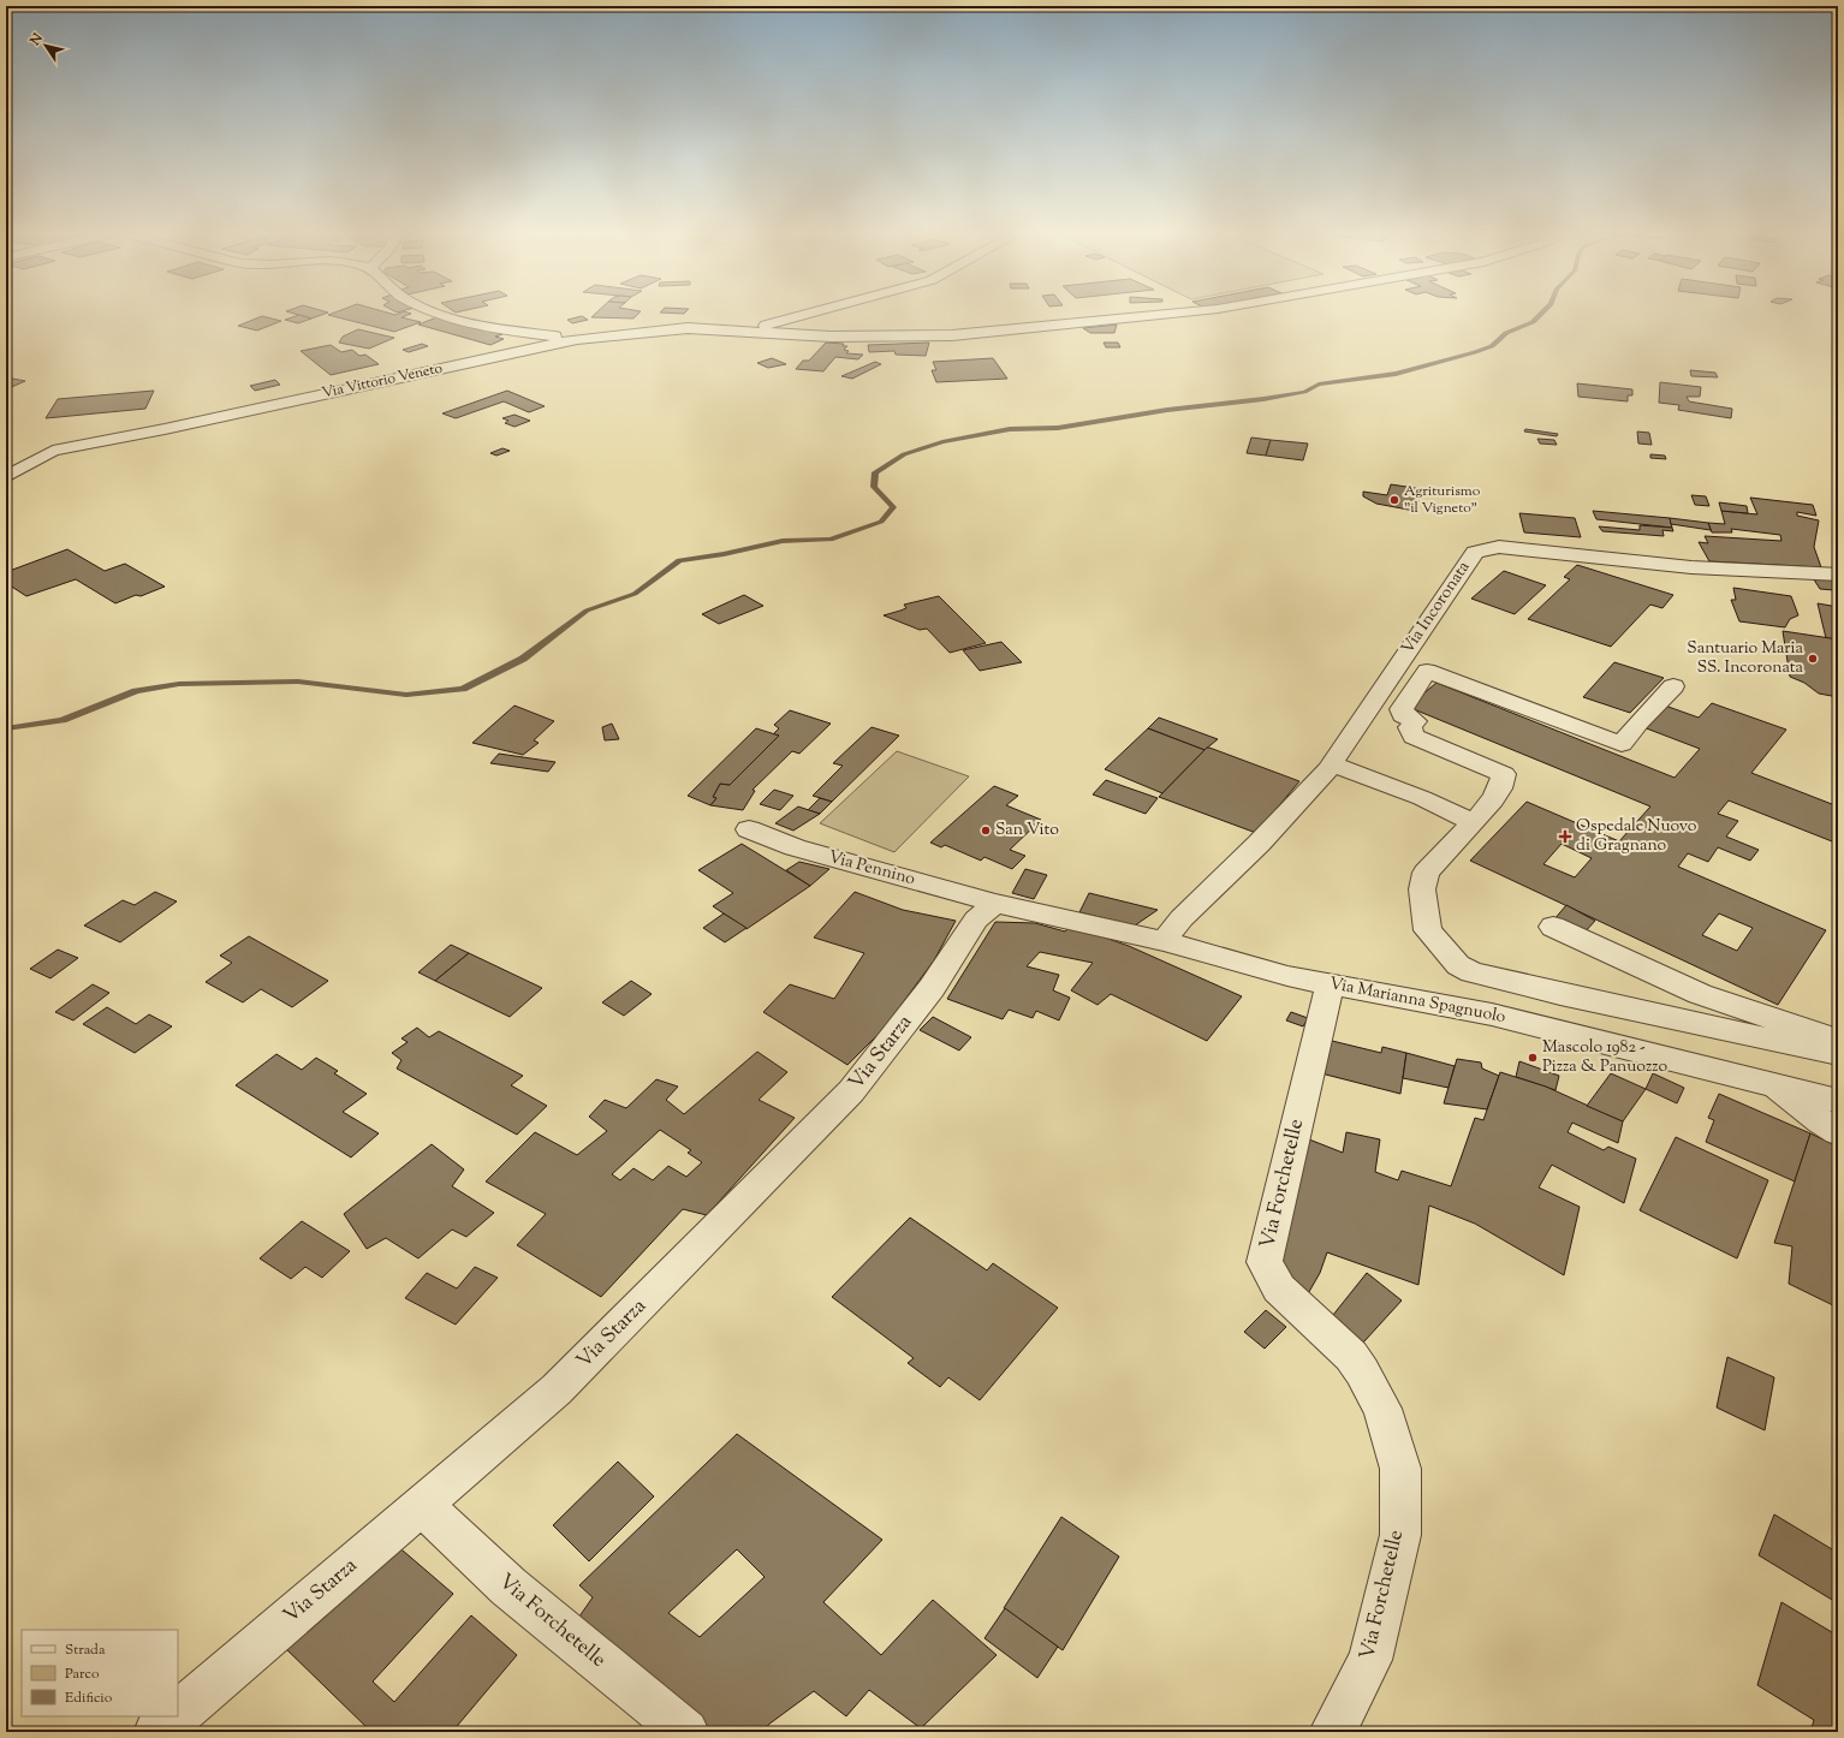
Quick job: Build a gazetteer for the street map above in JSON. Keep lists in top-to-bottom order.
{
  "streets": {
    "street": [
      "Via Vittorio Veneto",
      "Via Incoronata",
      "Via Pennino",
      "Via Marianna Spagnuolo",
      "Via Starza",
      "Via Forchetelle"
    ]
  },
  "crossings": [
    ["Via Incoronata", "Via Marianna Spagnuolo"],
    ["Via Pennino", "Via Marianna Spagnuolo"],
    ["Via Pennino", "Via Starza"],
    ["Via Marianna Spagnuolo", "Via Starza"],
    ["Via Marianna Spagnuolo", "Via Forchetelle"],
    ["Via Starza", "Via Forchetelle"]
  ],
  "places": {
    "other": [
      "Agriturismo \"il Vigneto\"",
      "Santuario Maria SS. Incoronata",
      "San Vito",
      "Mascolo 1982 - Pizza & Panuozzo"
    ],
    "health": ["Ospedale Nuovo di Gragnano"]
  },
  "legend": ["Strada", "Parco", "Edificio"],
  "north": "top left"
}
